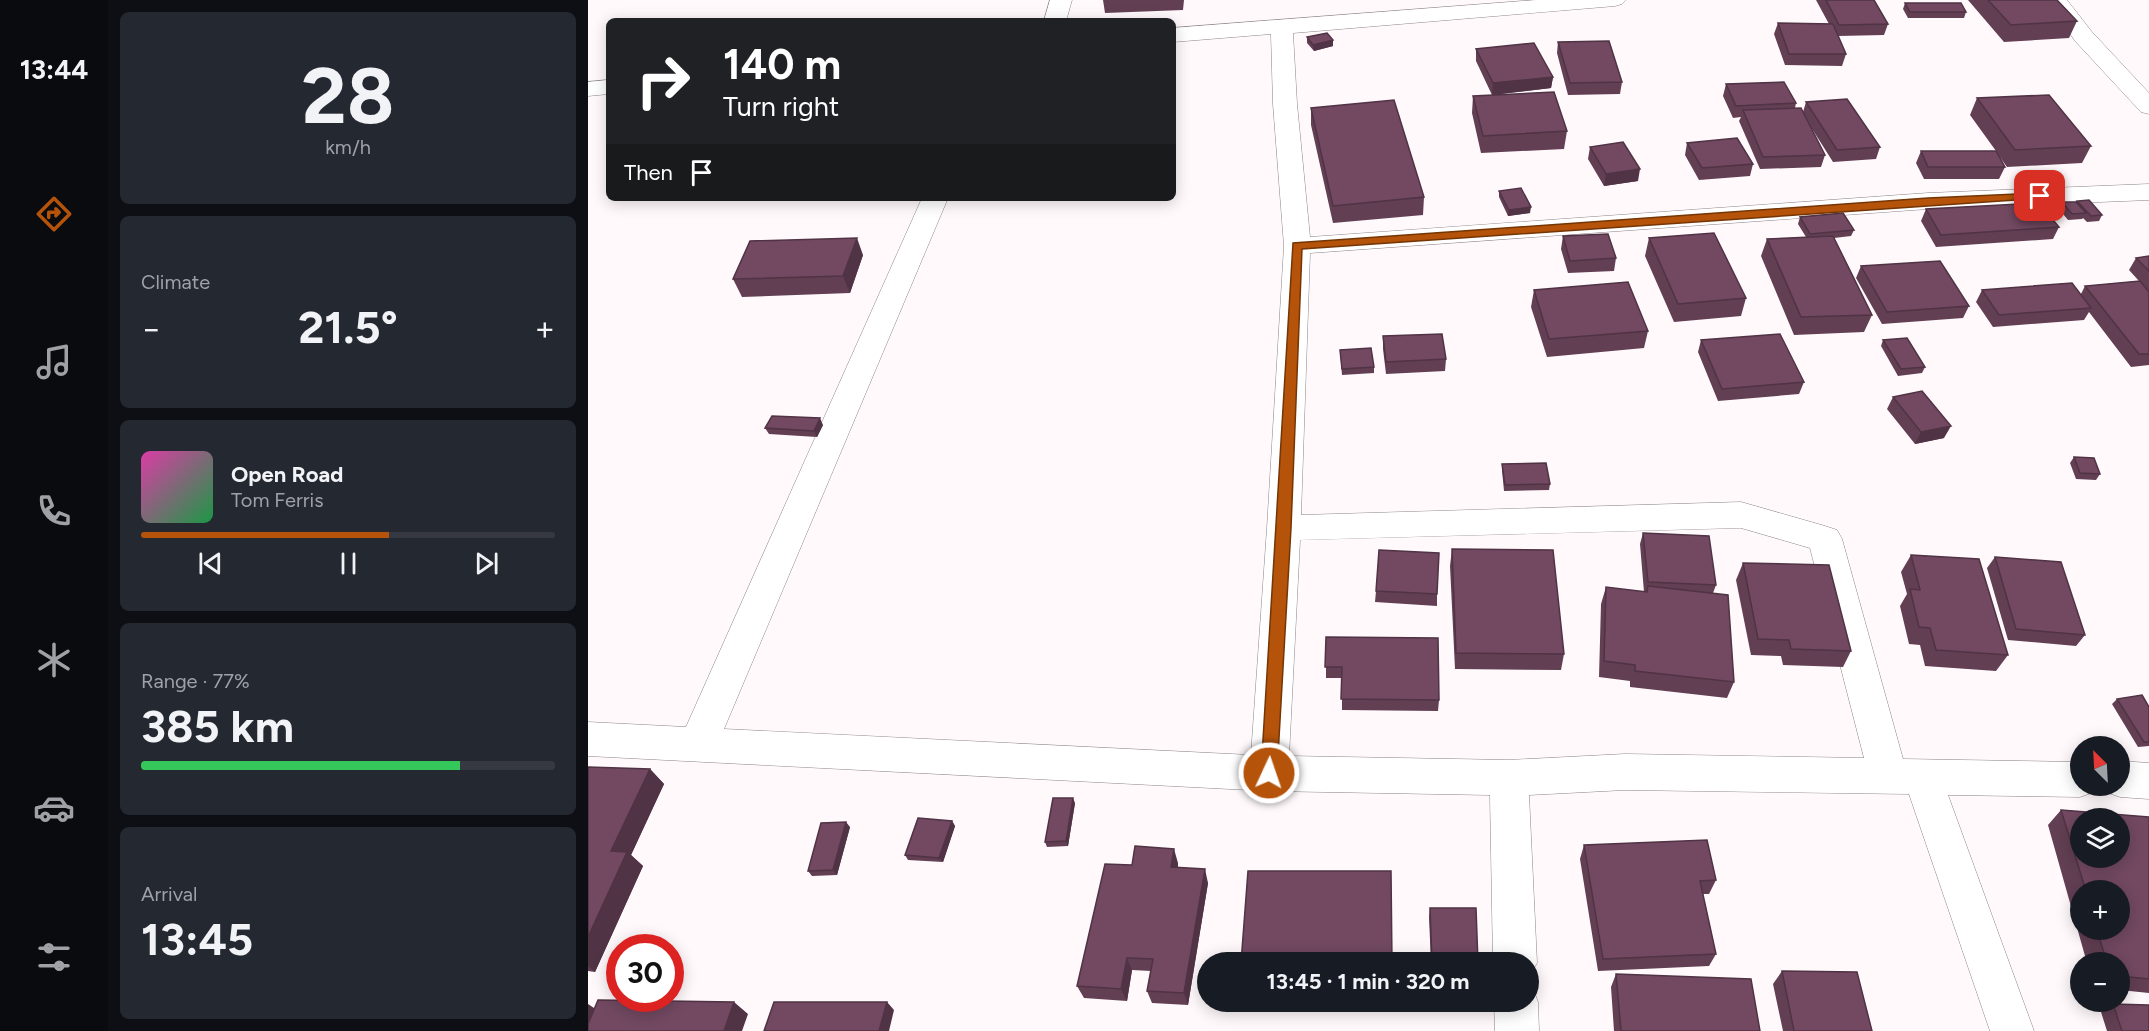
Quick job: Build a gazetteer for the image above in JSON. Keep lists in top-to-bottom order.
{
  "north": "top left",
  "page": {
    "tabs": "13:44",
    "tile": [
      ["28", "km/h"],
      "Climate",
      ["Range · 77%", "385 km"],
      ["Arrival", "13:45"]
    ],
    "turn": ["140 m", "Turn right"],
    "then": "Then",
    "heat": ["−", "21.5°", "+"],
    "song": ["Open Road", "Tom Ferris"],
    "map_buttons": ["+", "−"],
    "limit": "30",
    "trip": "13:45 · 1 min · 320 m"
  }
}
